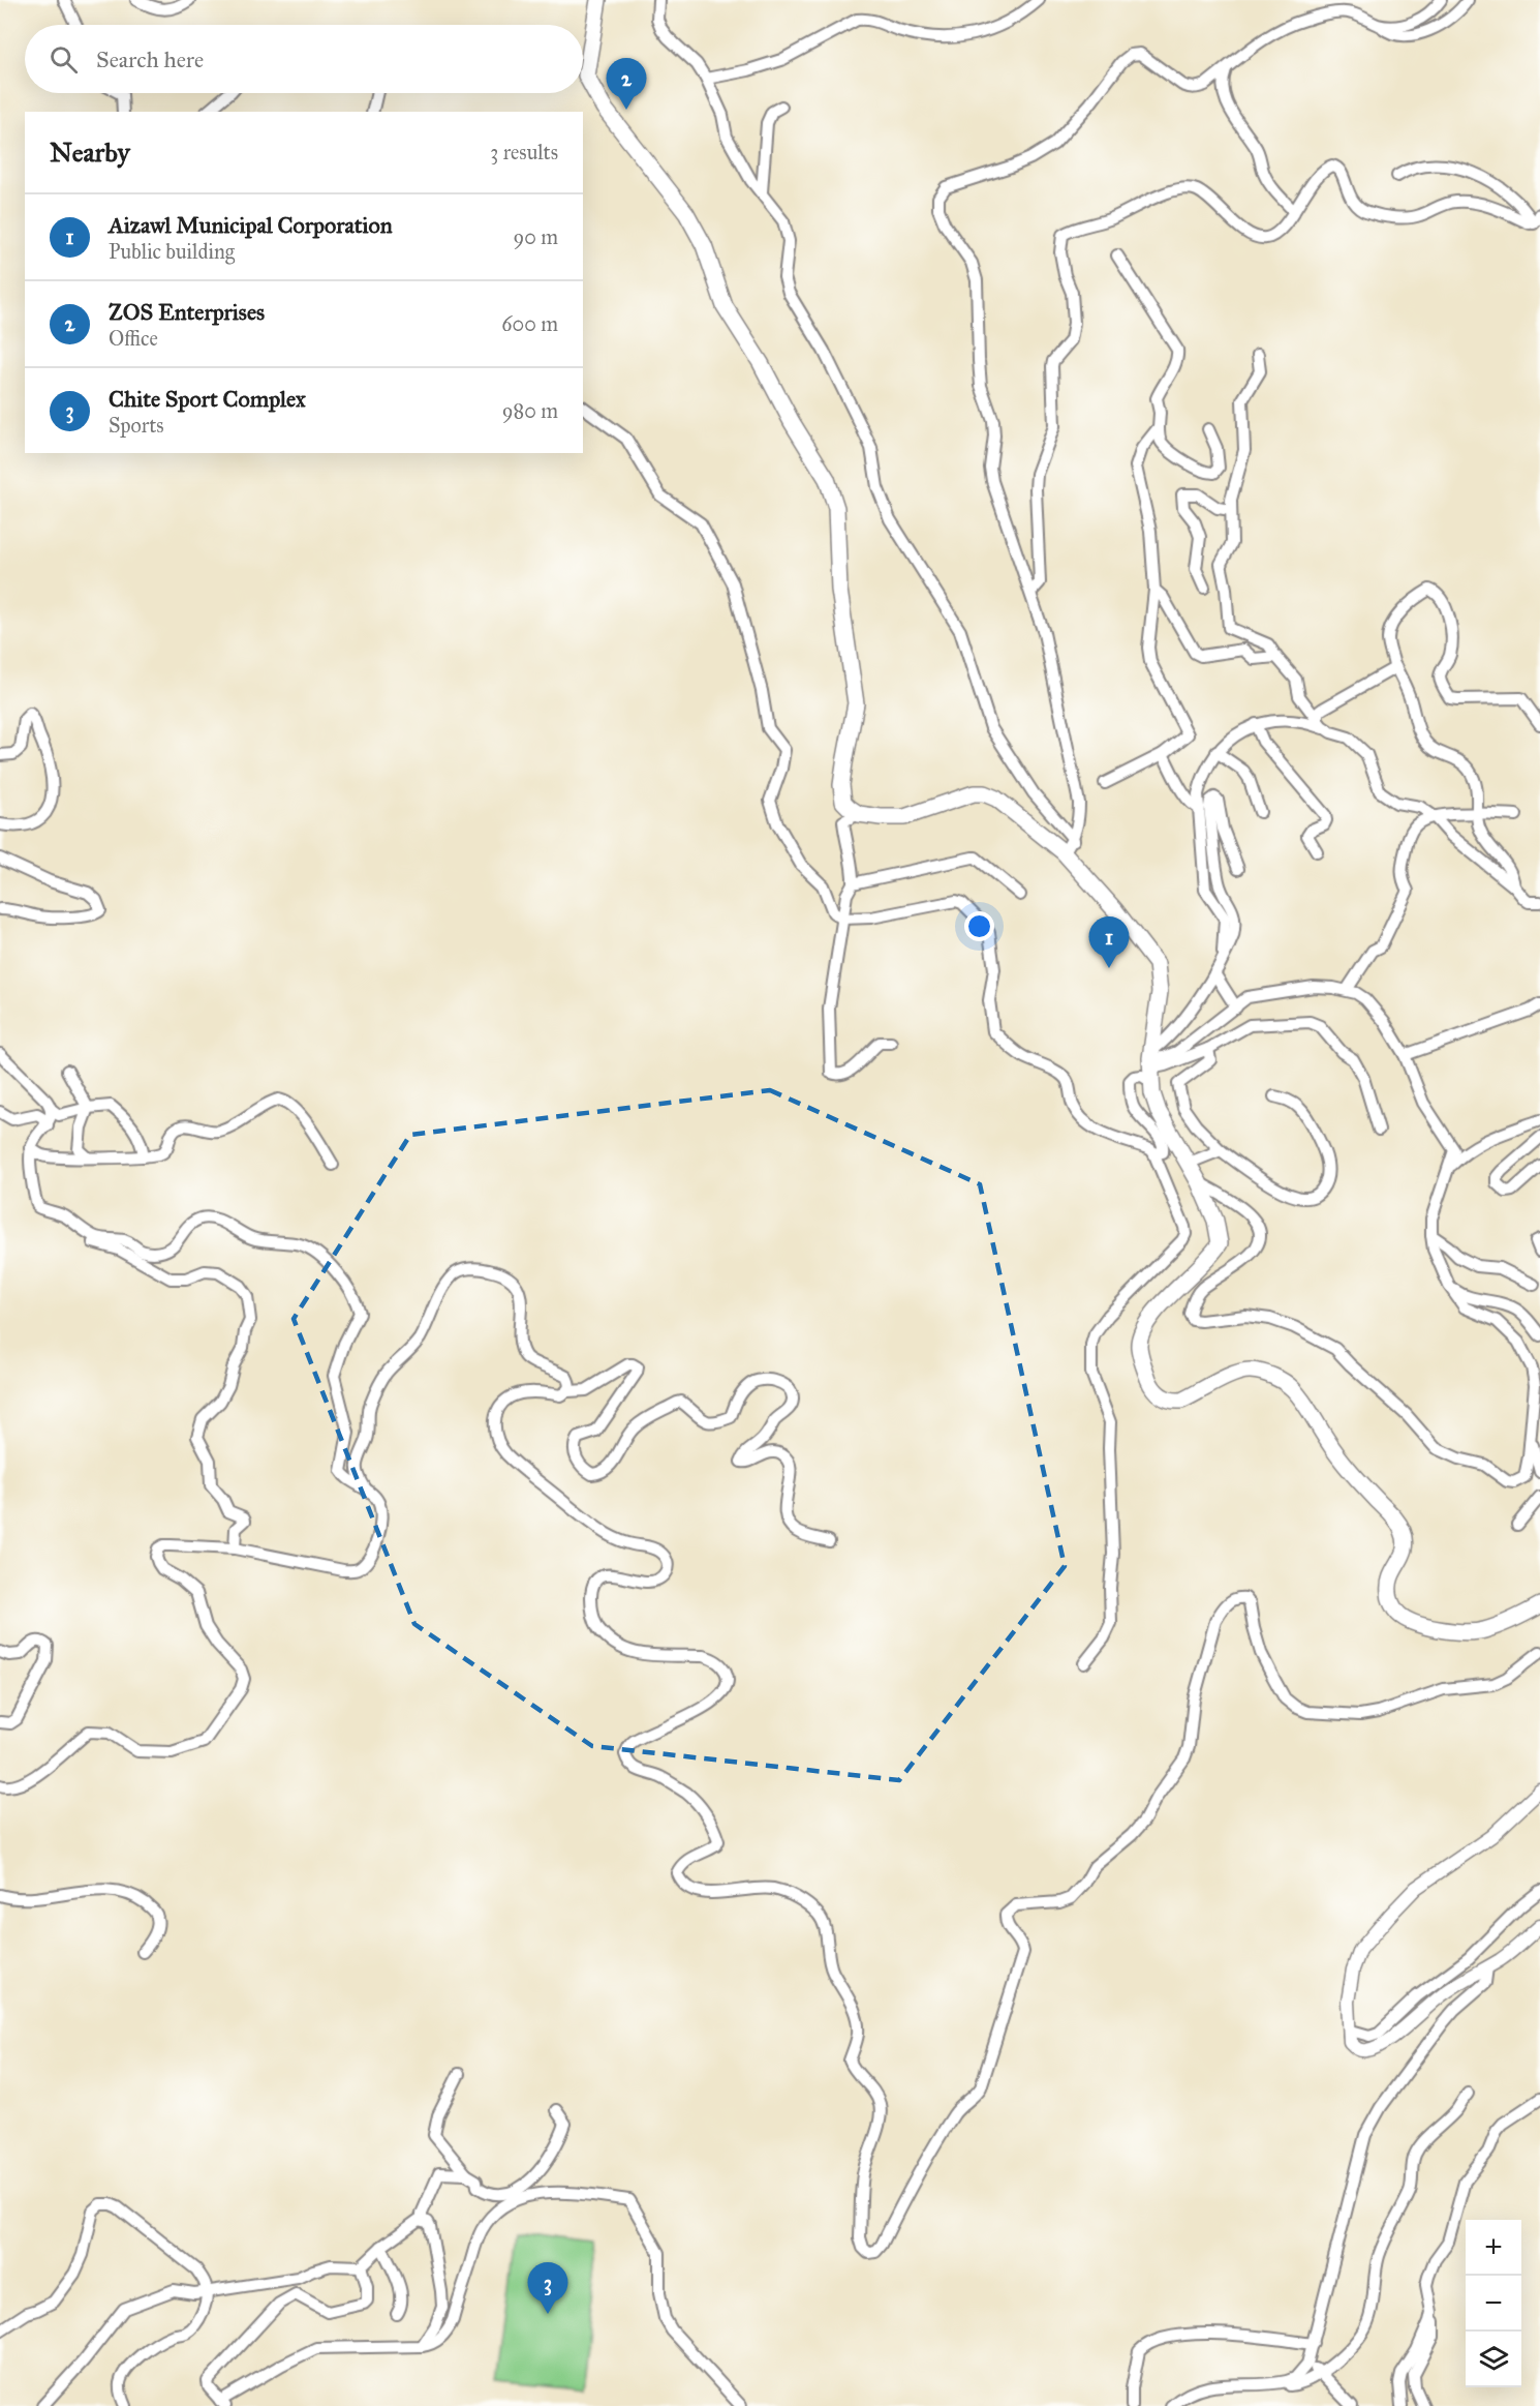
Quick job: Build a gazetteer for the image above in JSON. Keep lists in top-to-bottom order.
{
  "page": {
    "search": "Search here",
    "pins": ["2", "1", "3"],
    "heading": ["Nearby", "3 results"],
    "list": [
      {
        "mark": "1",
        "name": "Aizawl Municipal Corporation",
        "note": "Public building",
        "value": "90 m"
      },
      {
        "mark": "2",
        "name": "ZOS Enterprises",
        "note": "Office",
        "value": "600 m"
      },
      {
        "mark": "3",
        "name": "Chite Sport Complex",
        "note": "Sports",
        "value": "980 m"
      }
    ],
    "map_buttons": ["+", "−"]
  }
}
